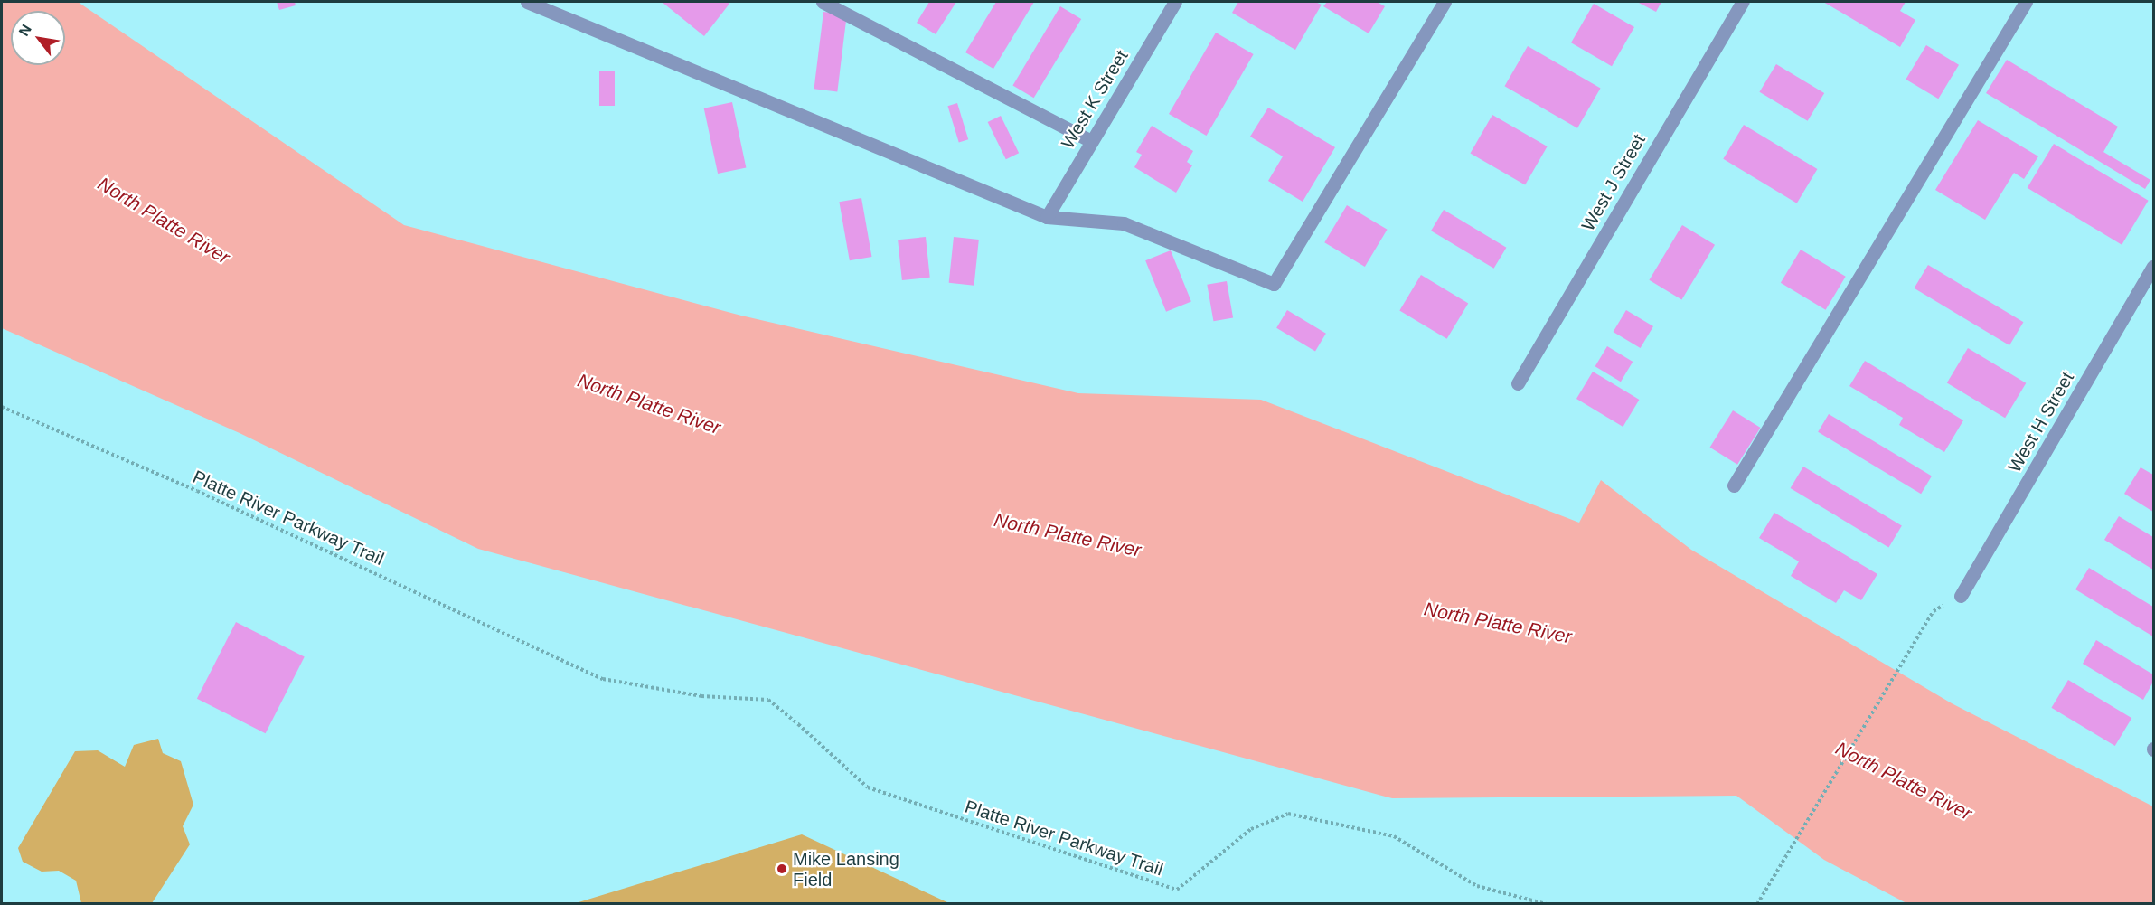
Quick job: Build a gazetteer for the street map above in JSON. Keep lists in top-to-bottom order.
{
  "streets": {
    "street": ["West K Street", "West J Street", "West H Street"],
    "path": ["Platte River Parkway Trail"]
  },
  "water": ["North Platte River"],
  "places": ["Mike Lansing Field"],
  "north": "top left"
}
